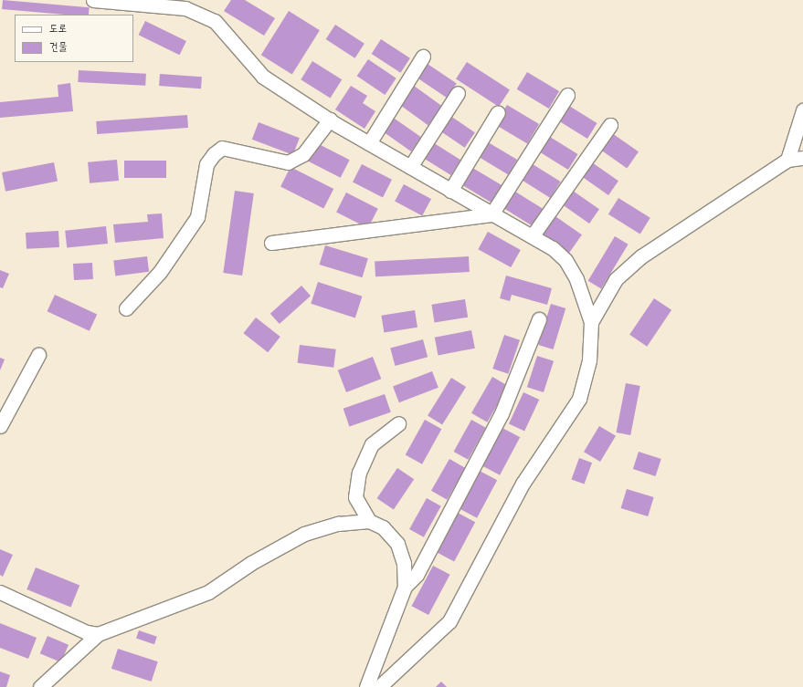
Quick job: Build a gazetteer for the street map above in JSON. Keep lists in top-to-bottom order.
{
  "legend": ["도로", "건물"]
}
